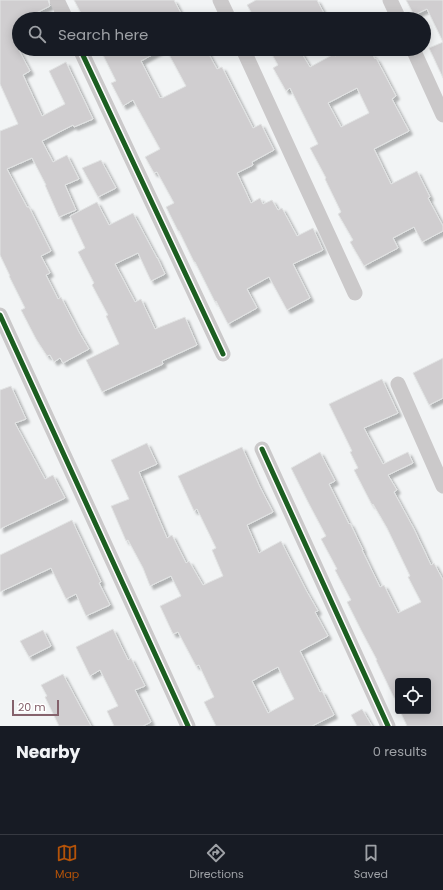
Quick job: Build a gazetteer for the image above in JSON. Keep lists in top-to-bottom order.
{
  "scale_bar": "20 m",
  "page": {
    "search": "Search here",
    "scale": "20 m",
    "heading": ["Nearby", "0 results"],
    "nav": ["Map", "Directions", "Saved"]
  }
}
